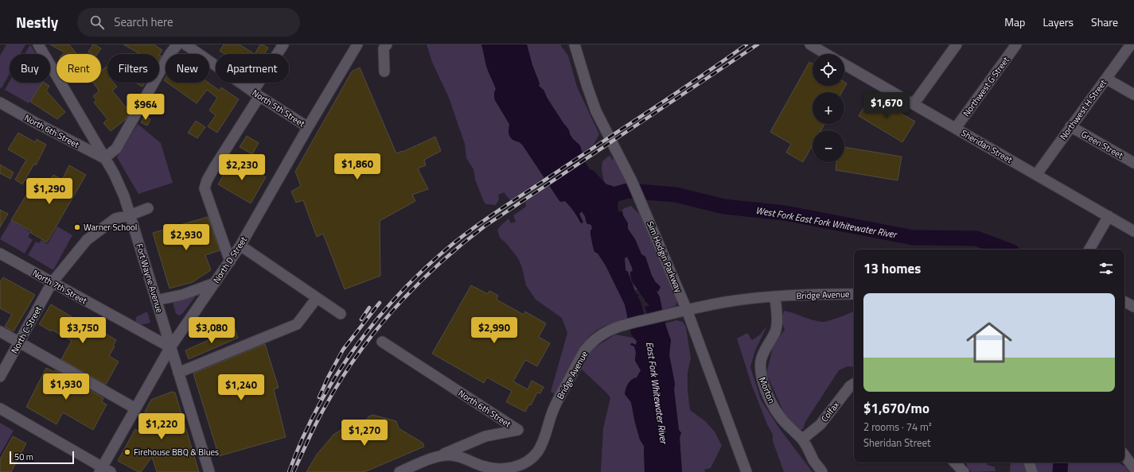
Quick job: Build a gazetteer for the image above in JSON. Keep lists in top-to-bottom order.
{
  "streets": {
    "street": [
      "Northwest G Street",
      "North 5th Street",
      "Northwest H Street",
      "North 6th Street",
      "Green Street",
      "Sheridan Street",
      "Sim Hodgin Parkway",
      "North D Street",
      "Fort Wayne Avenue",
      "North 7th Street",
      "Bridge Avenue",
      "North C Street",
      "Morton",
      "Colfax"
    ]
  },
  "crossings": [
    ["Northwest G Street", "Sheridan Street"],
    ["North 5th Street", "North D Street"],
    ["Northwest H Street", "Green Street"],
    ["Northwest H Street", "Sheridan Street"],
    ["North 6th Street", "Fort Wayne Avenue"],
    ["North 6th Street", "Bridge Avenue"],
    ["Sim Hodgin Parkway", "Bridge Avenue"],
    ["North D Street", "Fort Wayne Avenue"],
    ["North D Street", "North 7th Street"],
    ["Fort Wayne Avenue", "North 7th Street"],
    ["Fort Wayne Avenue", "North C Street"],
    ["North 7th Street", "North C Street"],
    ["Bridge Avenue", "Morton"],
    ["Morton", "Colfax"]
  ],
  "water": ["West Fork East Fork Whitewater River", "East Fork Whitewater River"],
  "places": ["Warner School", "Firehouse BBQ & Blues"],
  "scale_bar": "50 m",
  "page": {
    "header": "Nestly",
    "search": "Search here",
    "nav": ["Map", "Layers", "Share"],
    "map_buttons": ["+", "−"],
    "chip": [
      "Buy",
      "Rent",
      "Filters",
      "New",
      "Apartment"
    ],
    "price": [
      "$1,670",
      "$964",
      "$1,860",
      "$2,230",
      "$1,290",
      "$2,930",
      "$3,750",
      "$3,080",
      "$2,990",
      "$1,930",
      "$1,240",
      "$1,220",
      "$1,270"
    ],
    "heading": "13 homes",
    "list": [
      {
        "name": "$1,670/mo",
        "note": "2 rooms · 74 m² · Sheridan Street"
      }
    ],
    "scale": "50 m"
  }
}
